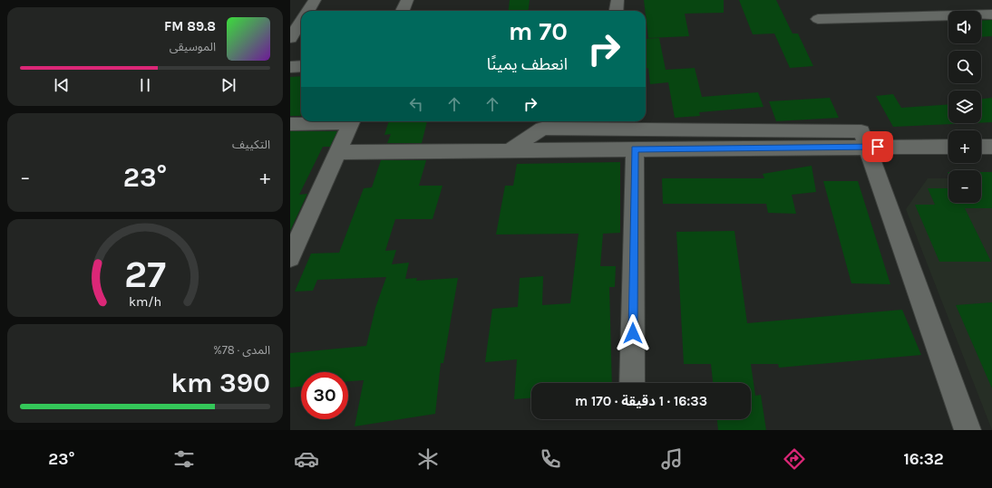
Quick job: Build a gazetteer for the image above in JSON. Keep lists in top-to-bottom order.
{
  "page": {
    "map_buttons": ["+", "−"],
    "turn": ["70 m", "انعطف يمينًا"],
    "song": ["89.8 FM", "الموسيقى"],
    "tile": [
      "التكييف",
      ["المدى · 78%", "390 km"]
    ],
    "heat": ["−", "23°", "+"],
    "limit": "30",
    "trip": "16:33 · 1 دقيقة · 170 m",
    "tabs": ["16:32", "23°"],
    "gauge": ["27", "km/h"]
  }
}
